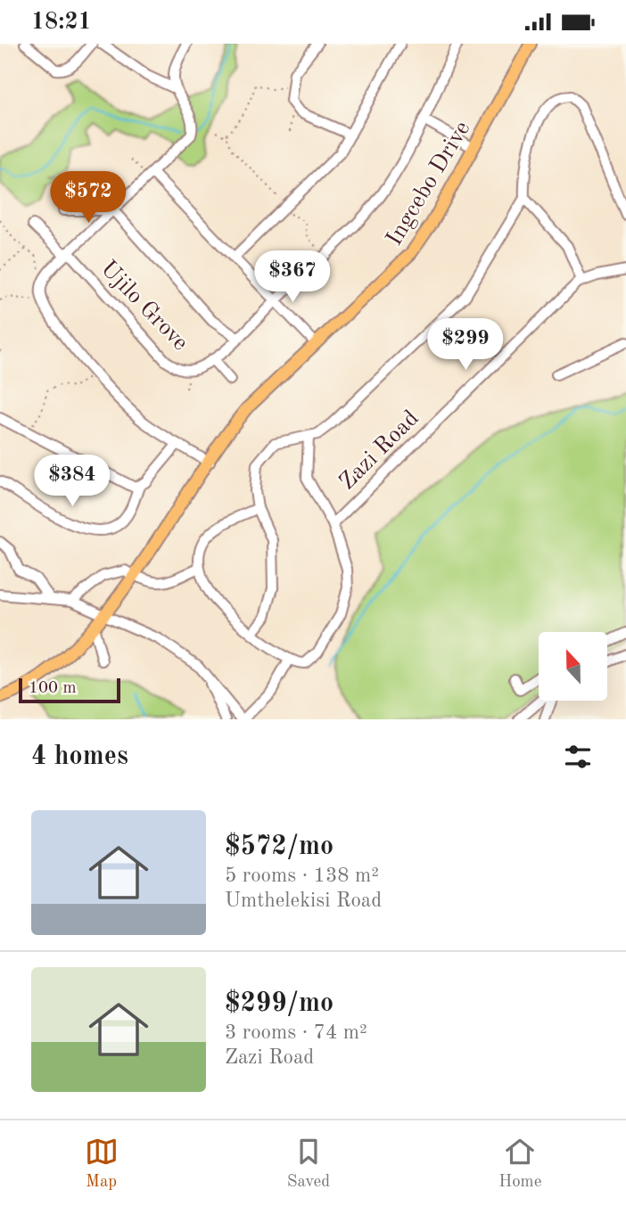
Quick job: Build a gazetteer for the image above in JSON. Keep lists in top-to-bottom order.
{
  "streets": {
    "main road": ["Ingcebo Drive"],
    "street": ["Ujilo Grove", "Zazi Road"]
  },
  "scale_bar": "100 m",
  "north": "top",
  "page": {
    "status": "18:21",
    "price": [
      "$572",
      "$367",
      "$299",
      "$384"
    ],
    "scale": "100 m",
    "heading": "4 homes",
    "list": [
      {
        "name": "$572/mo",
        "note": "5 rooms · 138 m² · Umthelekisi Road"
      },
      {
        "name": "$299/mo",
        "note": "3 rooms · 74 m² · Zazi Road"
      }
    ],
    "tabs": ["Map", "Saved", "Home"]
  }
}
